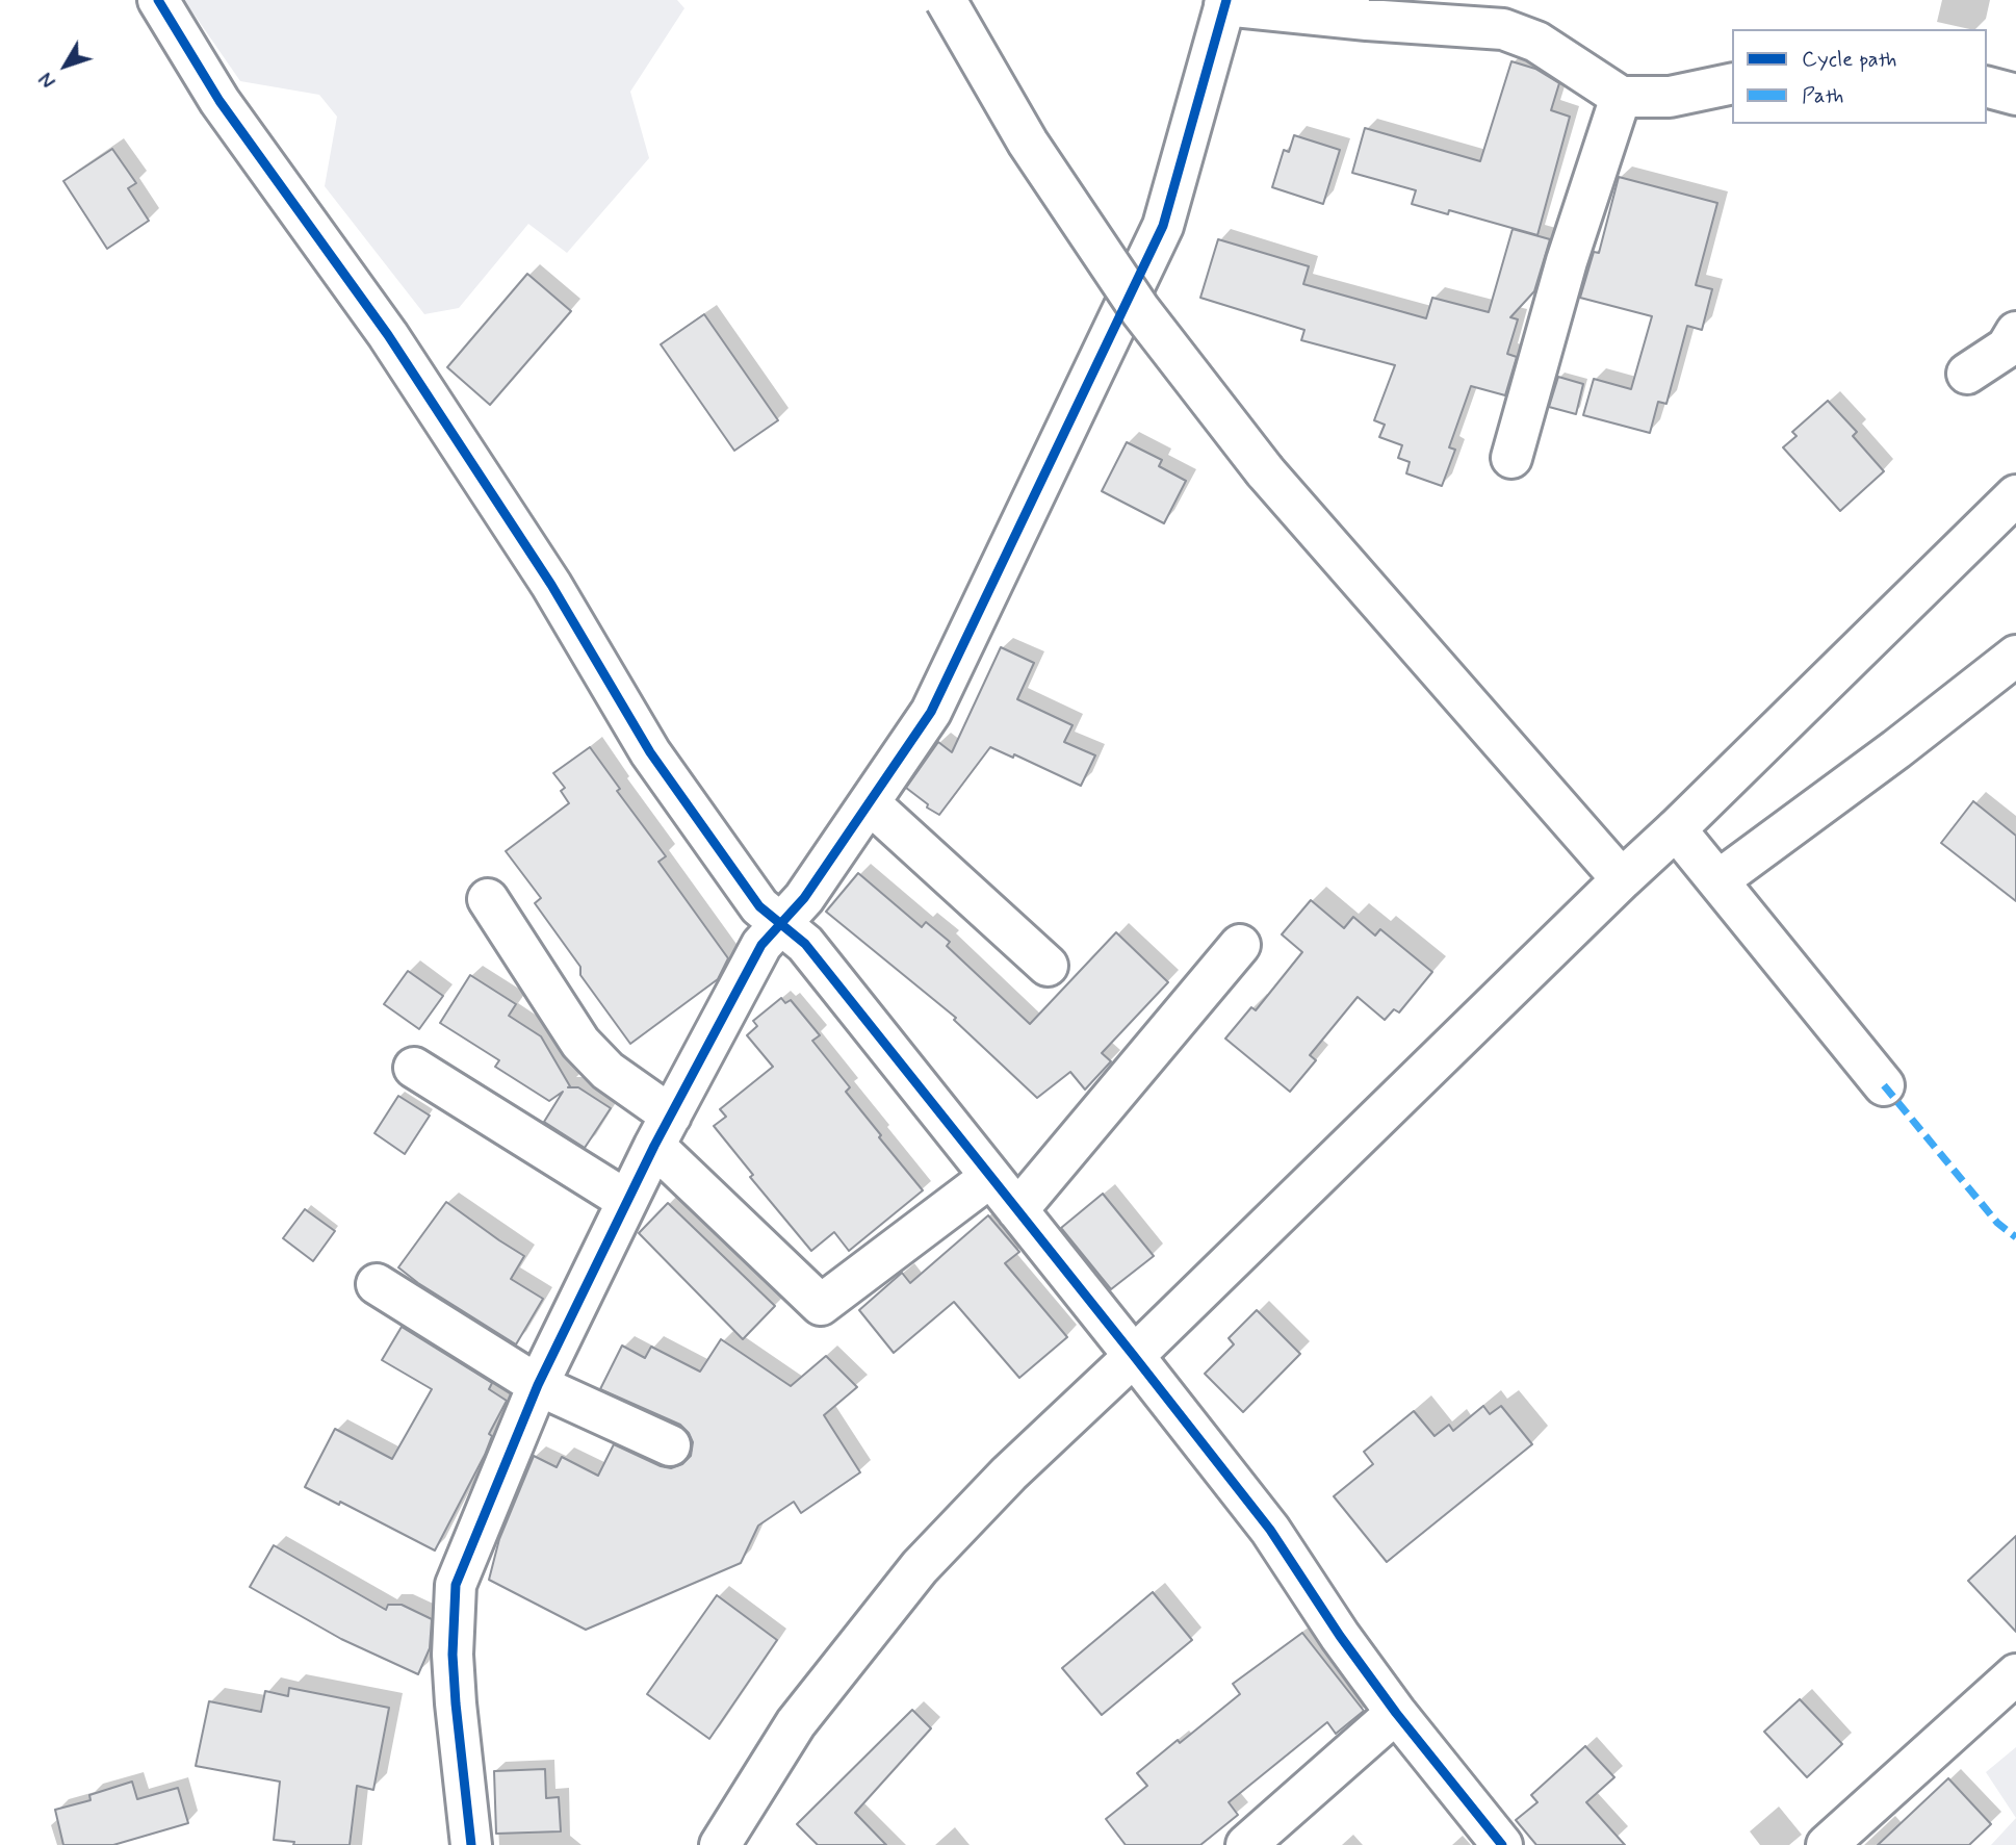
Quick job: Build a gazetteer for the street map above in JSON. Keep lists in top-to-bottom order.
{
  "legend": ["Cycle path", "Path"],
  "north": "bottom left"
}
